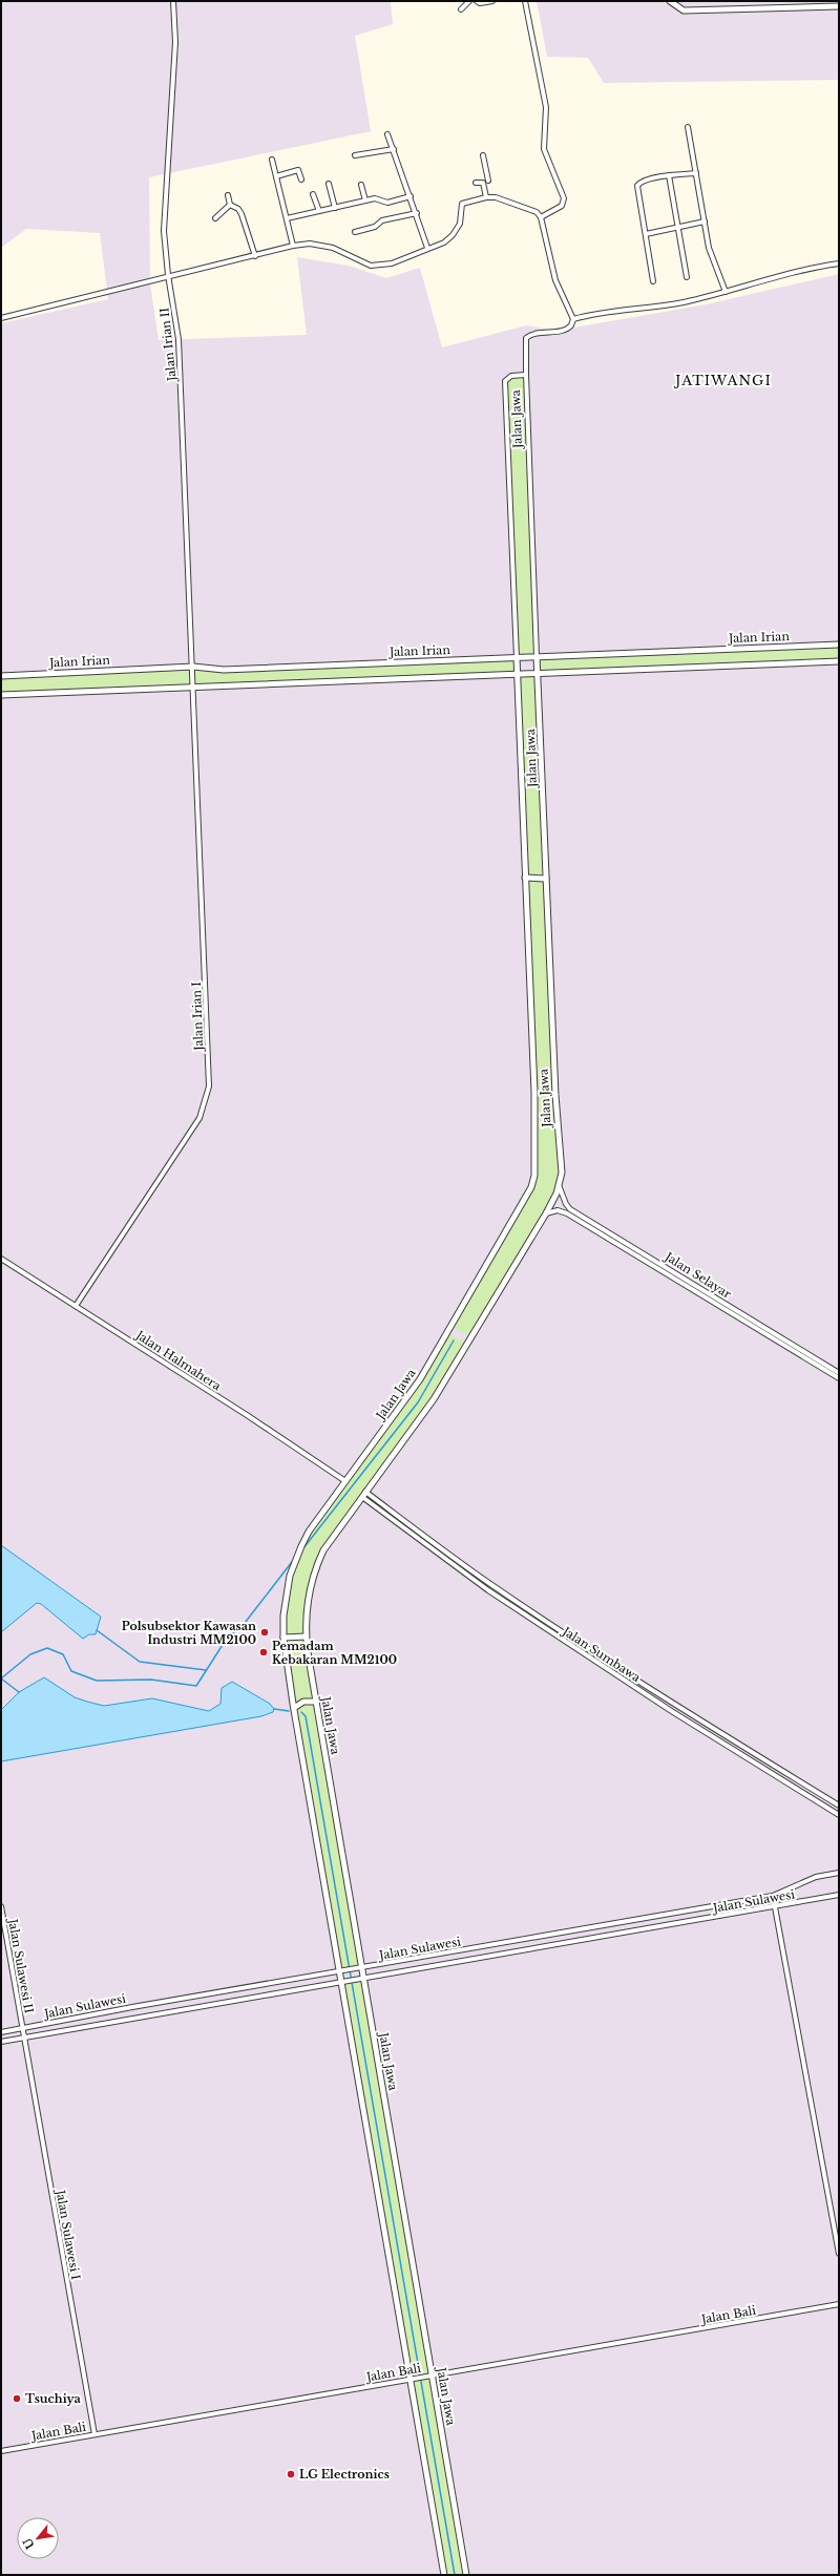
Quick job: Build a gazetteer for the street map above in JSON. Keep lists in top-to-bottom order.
{
  "streets": {
    "street": [
      "Jalan Irian II",
      "Jalan Jawa",
      "Jalan Irian",
      "Jalan Irian I",
      "Jalan Selayar",
      "Jalan Halmahera",
      "Jalan Sumbawa",
      "Jalan Sulawesi",
      "Jalan Sulawesi II",
      "Jalan Sulawesi I",
      "Jalan Bali"
    ]
  },
  "crossings": [
    ["Jalan Irian II", "Jalan Irian"],
    ["Jalan Irian II", "Jalan Irian I"],
    ["Jalan Jawa", "Jalan Irian"],
    ["Jalan Jawa", "Jalan Selayar"],
    ["Jalan Jawa", "Jalan Halmahera"],
    ["Jalan Jawa", "Jalan Sumbawa"],
    ["Jalan Jawa", "Jalan Sulawesi"],
    ["Jalan Jawa", "Jalan Bali"],
    ["Jalan Irian I", "Jalan Halmahera"],
    ["Jalan Sulawesi", "Jalan Sulawesi II"],
    ["Jalan Sulawesi", "Jalan Sulawesi I"],
    ["Jalan Sulawesi II", "Jalan Sulawesi I"],
    ["Jalan Sulawesi I", "Jalan Bali"]
  ],
  "districts": ["JATIWANGI"],
  "places": [
    "Polsubsektor Kawasan Industri MM2100",
    "Pemadam Kebakaran MM2100",
    "Tsuchiya",
    "LG Electronics"
  ],
  "north": "bottom left"
}
